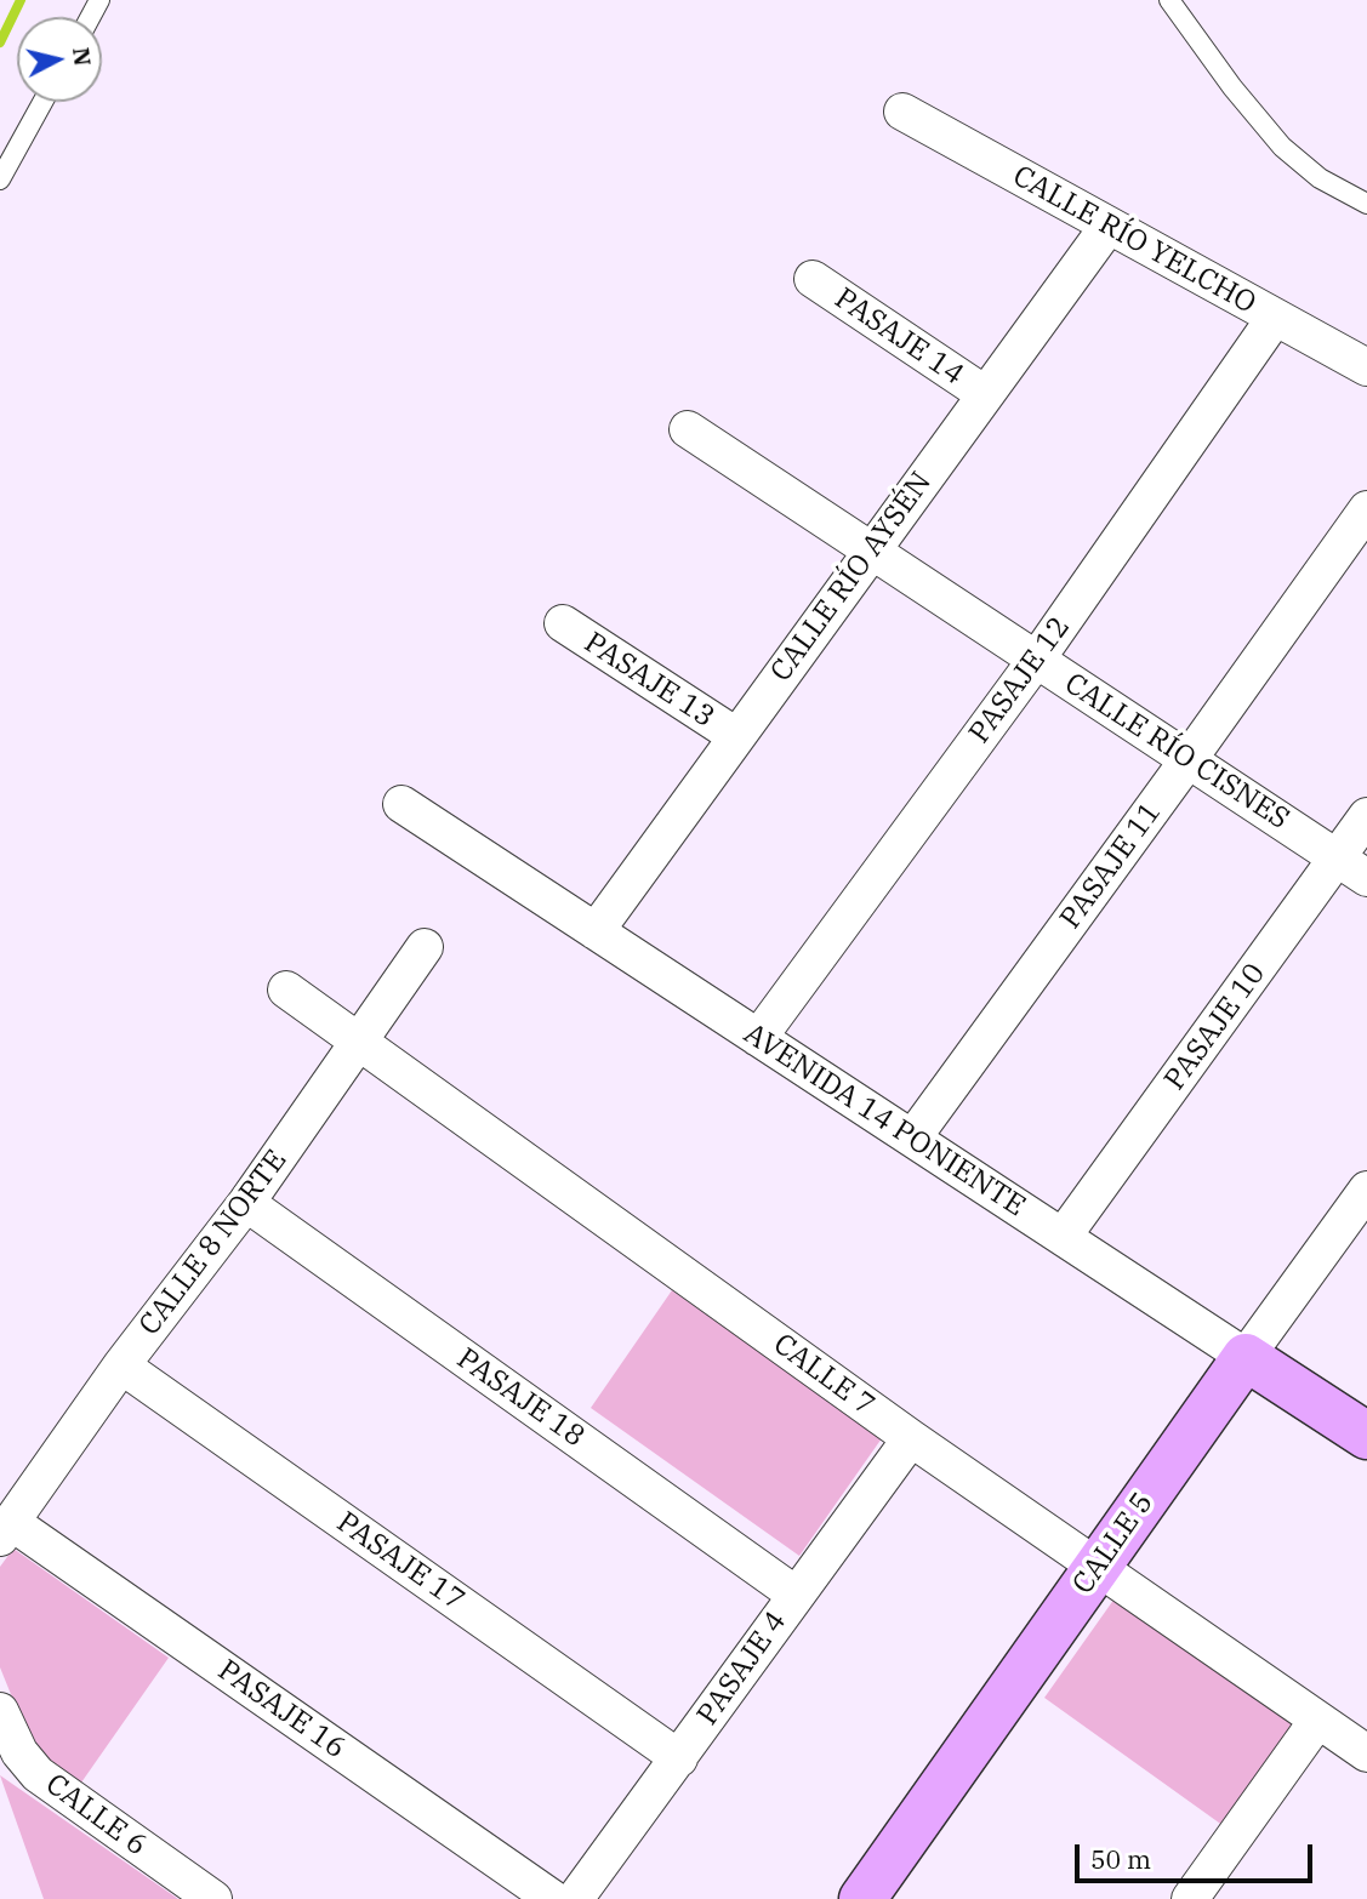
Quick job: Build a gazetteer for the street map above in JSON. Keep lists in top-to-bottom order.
{
  "streets": {
    "street": [
      "CALLE RÍO YELCHO",
      "PASAJE 14",
      "CALLE RÍO AYSÉN",
      "PASAJE 13",
      "PASAJE 12",
      "CALLE RÍO CISNES",
      "PASAJE 11",
      "PASAJE 10",
      "AVENIDA 14 PONIENTE",
      "CALLE 8 NORTE",
      "CALLE 7",
      "PASAJE 18",
      "CALLE 5",
      "PASAJE 17",
      "PASAJE 4",
      "PASAJE 16",
      "CALLE 6"
    ]
  },
  "crossings": [
    ["CALLE RÍO YELCHO", "CALLE RÍO AYSÉN"],
    ["CALLE RÍO YELCHO", "PASAJE 12"],
    ["PASAJE 14", "CALLE RÍO AYSÉN"],
    ["CALLE RÍO AYSÉN", "PASAJE 13"],
    ["CALLE RÍO AYSÉN", "CALLE RÍO CISNES"],
    ["CALLE RÍO AYSÉN", "AVENIDA 14 PONIENTE"],
    ["PASAJE 12", "CALLE RÍO CISNES"],
    ["PASAJE 12", "AVENIDA 14 PONIENTE"],
    ["CALLE RÍO CISNES", "PASAJE 11"],
    ["CALLE RÍO CISNES", "PASAJE 10"],
    ["PASAJE 11", "AVENIDA 14 PONIENTE"],
    ["PASAJE 10", "AVENIDA 14 PONIENTE"],
    ["AVENIDA 14 PONIENTE", "CALLE 5"],
    ["CALLE 8 NORTE", "CALLE 7"],
    ["CALLE 8 NORTE", "PASAJE 18"],
    ["CALLE 8 NORTE", "PASAJE 17"],
    ["CALLE 8 NORTE", "PASAJE 16"],
    ["CALLE 7", "CALLE 5"],
    ["CALLE 7", "PASAJE 4"],
    ["PASAJE 18", "PASAJE 4"],
    ["PASAJE 17", "PASAJE 4"]
  ],
  "scale_bar": "50 m",
  "north": "right"
}
